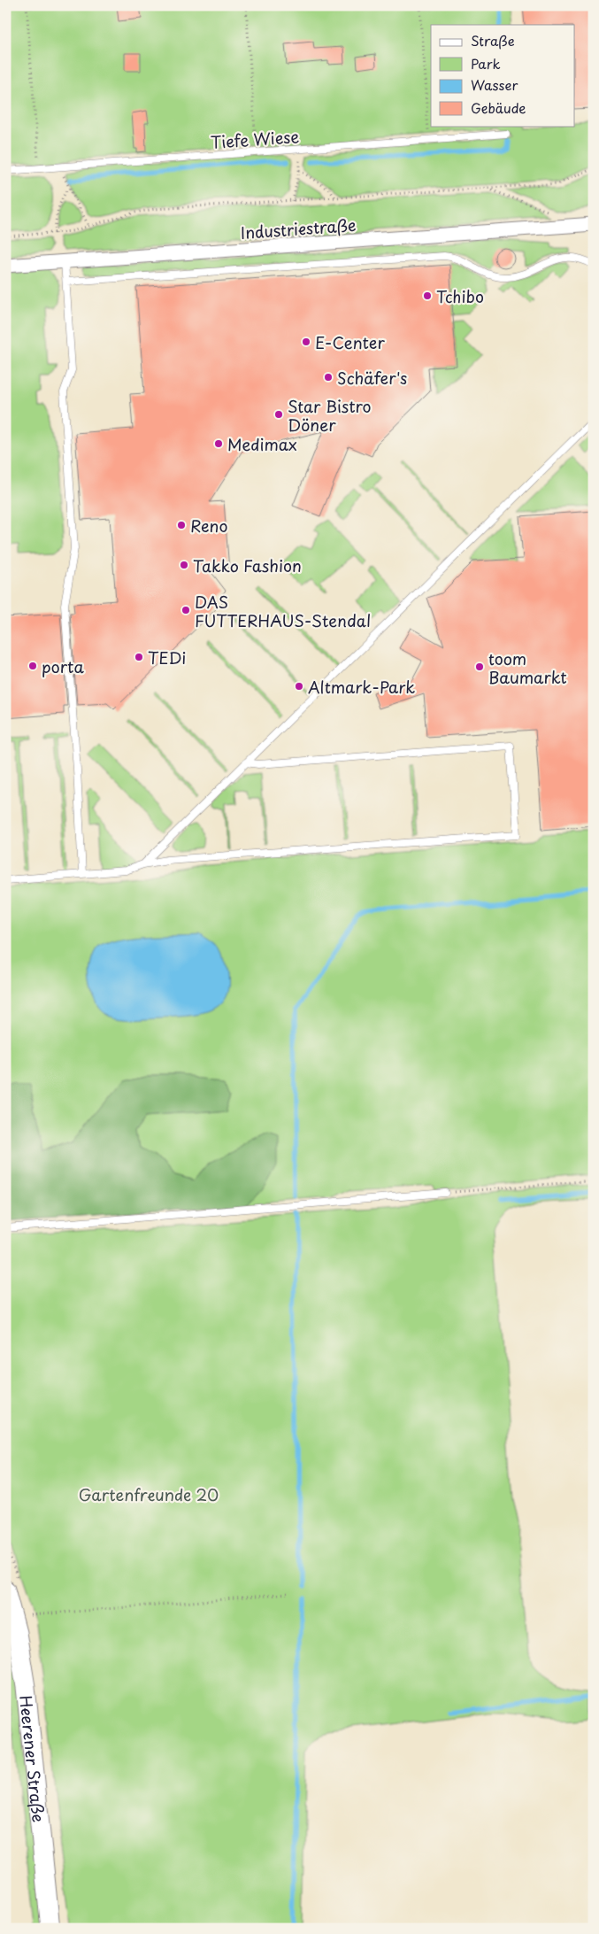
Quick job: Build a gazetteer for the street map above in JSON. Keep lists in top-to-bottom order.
{
  "streets": {
    "main road": ["Heerener Straße"],
    "street": ["Industriestraße"],
    "lane": ["Tiefe Wiese"]
  },
  "parks": ["Gartenfreunde 20"],
  "places": [
    "Tchibo",
    "E-Center",
    "Schäfer's",
    "Star Bistro Döner",
    "Medimax",
    "Reno",
    "Takko Fashion",
    "DAS FUTTERHAUS-Stendal",
    "TEDi",
    "porta",
    "toom Baumarkt",
    "Altmark-Park"
  ],
  "legend": [
    "Straße",
    "Park",
    "Wasser",
    "Gebäude"
  ]
}
